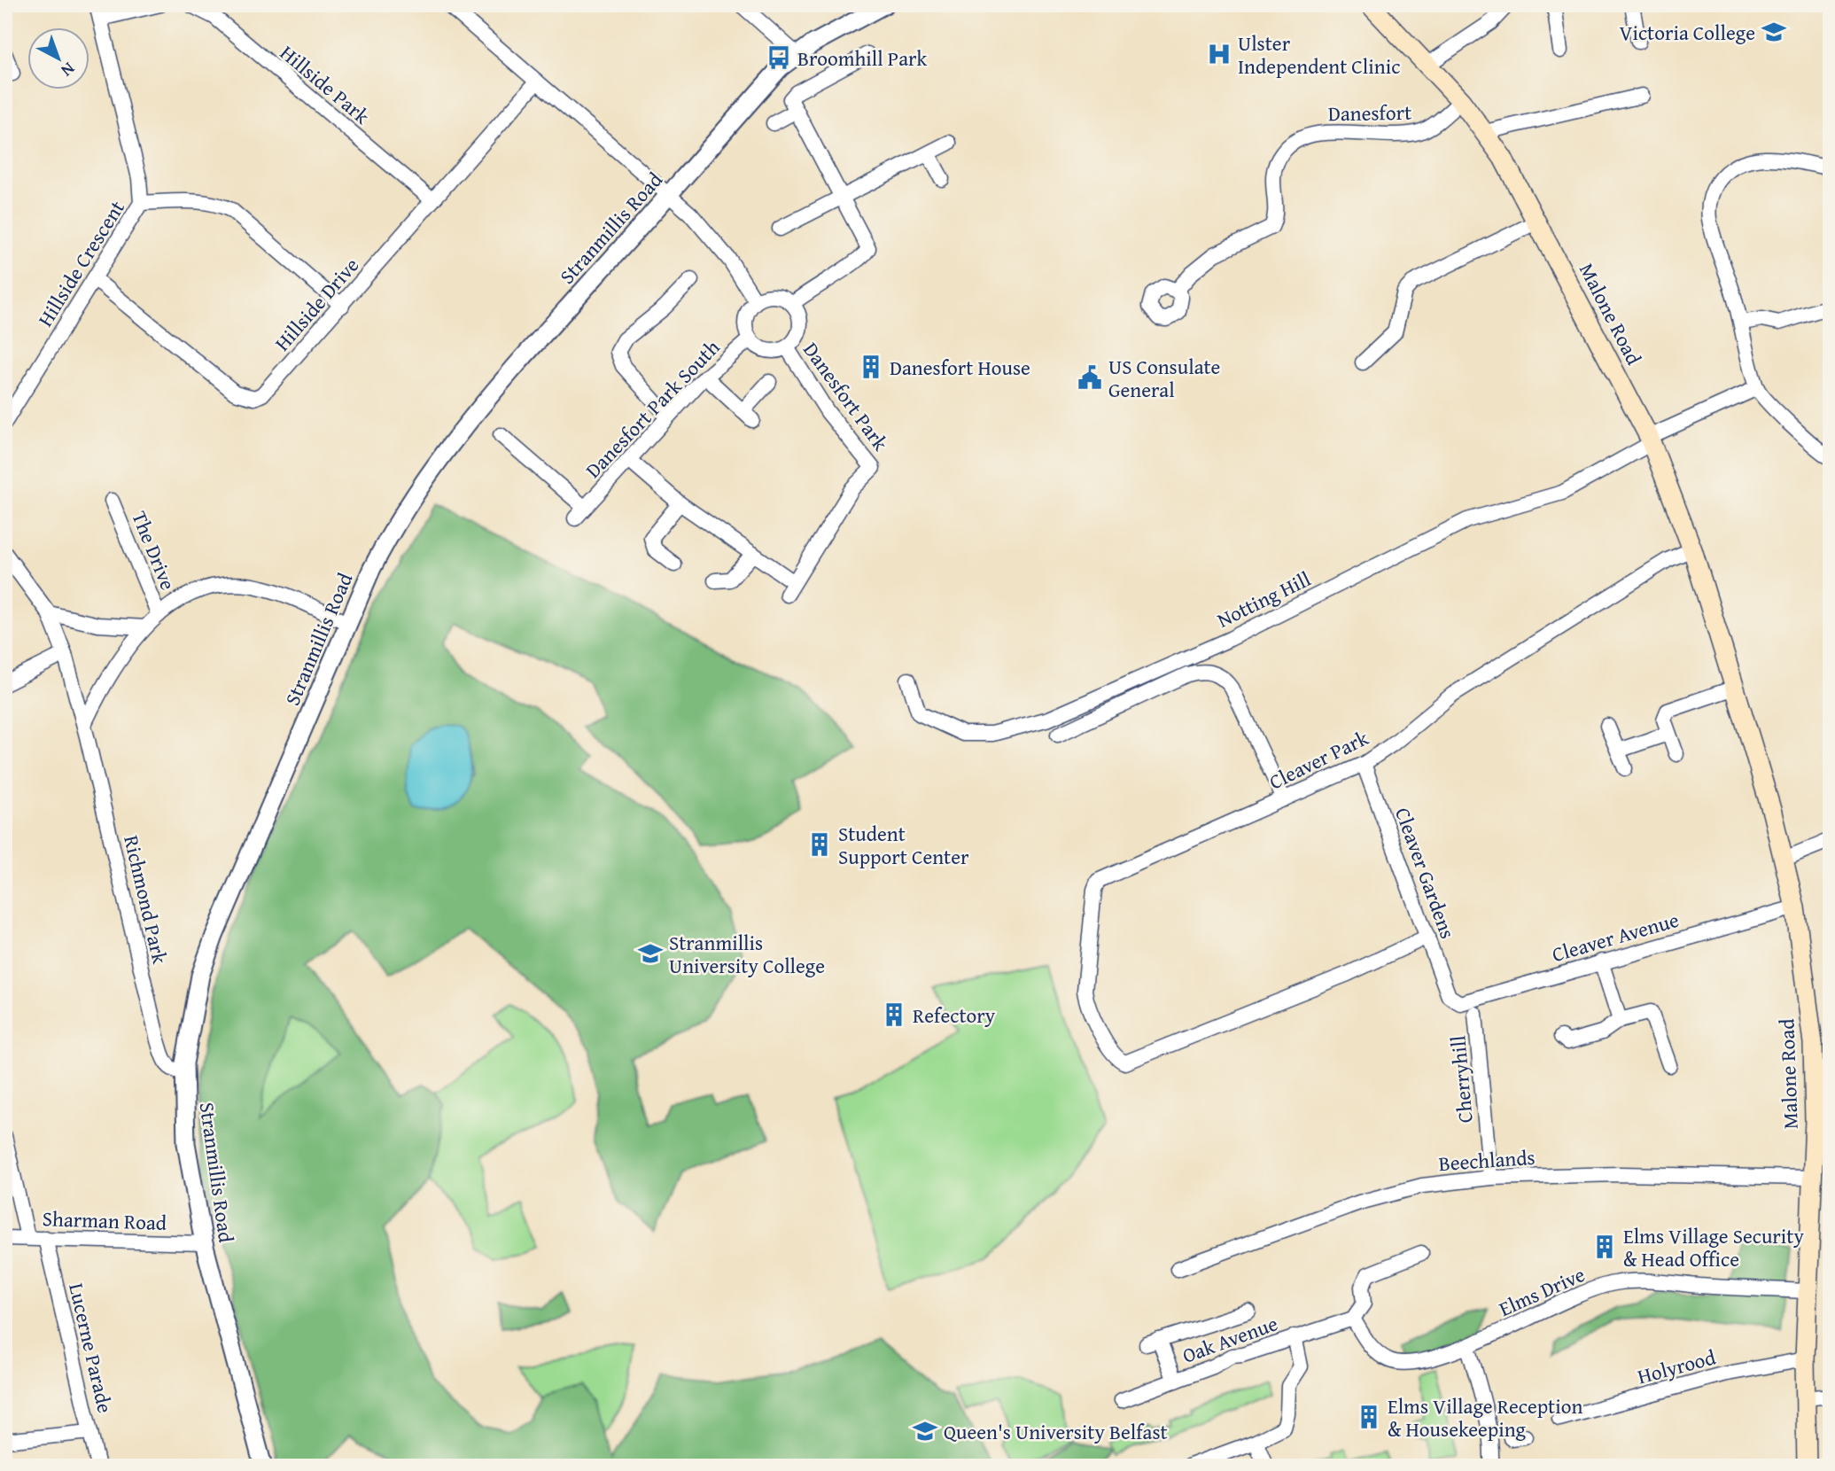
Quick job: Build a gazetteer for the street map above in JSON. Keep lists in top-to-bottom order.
{
  "streets": {
    "main road": ["Malone Road"],
    "street": [
      "Hillside Park",
      "Danesfort",
      "Stranmillis Road",
      "Hillside Crescent",
      "Hillside Drive",
      "Danesfort Park",
      "Danesfort Park South",
      "The Drive",
      "Notting Hill",
      "Cleaver Park",
      "Cleaver Gardens",
      "Richmond Park",
      "Cleaver Avenue",
      "Cherryhill",
      "Beechlands",
      "Sharman Road",
      "Elms Drive",
      "Oak Avenue",
      "Lucerne Parade",
      "Holyrood"
    ]
  },
  "crossings": [
    ["Hillside Park", "Hillside Drive"],
    ["Danesfort", "Malone Road"],
    ["Stranmillis Road", "Richmond Park"],
    ["Stranmillis Road", "Sharman Road"],
    ["Hillside Crescent", "Hillside Drive"],
    ["Malone Road", "Notting Hill"],
    ["Malone Road", "Cleaver Park"],
    ["Malone Road", "Cleaver Avenue"],
    ["Malone Road", "Beechlands"],
    ["Malone Road", "Elms Drive"],
    ["Malone Road", "Holyrood"],
    ["Danesfort Park", "Danesfort Park South"],
    ["Cleaver Park", "Cleaver Gardens"],
    ["Cleaver Gardens", "Cleaver Avenue"],
    ["Cherryhill", "Beechlands"],
    ["Sharman Road", "Lucerne Parade"],
    ["Elms Drive", "Oak Avenue"]
  ],
  "places": {
    "school or university": ["Victoria College", "Stranmillis University College", "Queen's University Belfast"],
    "hospital": ["Ulster Independent Clinic"],
    "bus stop": ["Broomhill Park"],
    "building": [
      "Danesfort House",
      "Student Support Center",
      "Refectory",
      "Elms Village Security & Head Office",
      "Elms Village Reception & Housekeeping"
    ],
    "public building": ["US Consulate General"]
  },
  "north": "bottom right"
}
